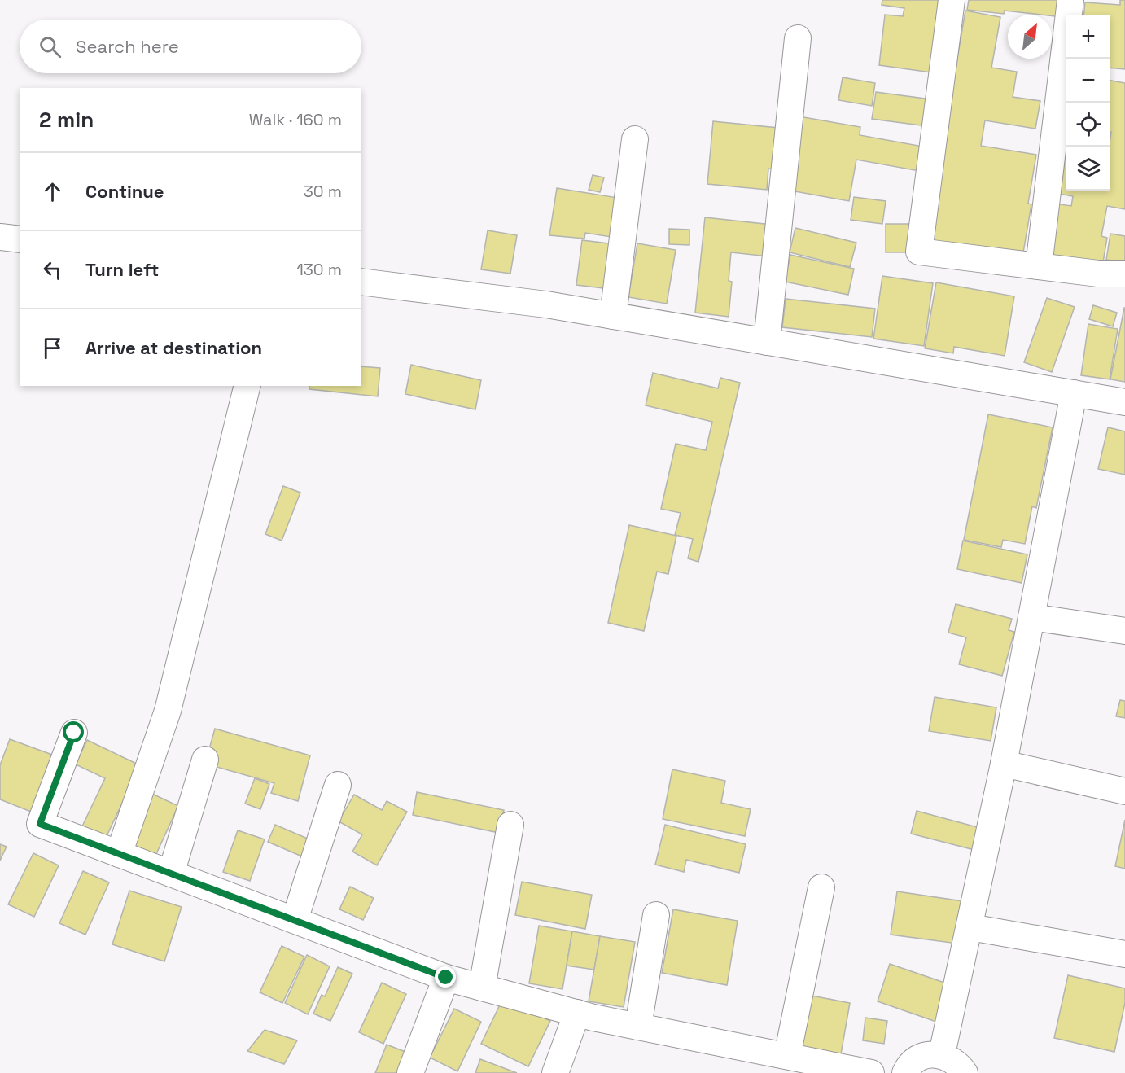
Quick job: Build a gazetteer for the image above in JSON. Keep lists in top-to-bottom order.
{
  "north": "top right",
  "page": {
    "map_buttons": ["+", "−"],
    "search": "Search here",
    "heading": ["2 min", "Walk · 160 m"],
    "list": [
      ["Continue", "30 m"],
      ["Turn left", "130 m"],
      "Arrive at destination"
    ]
  }
}
